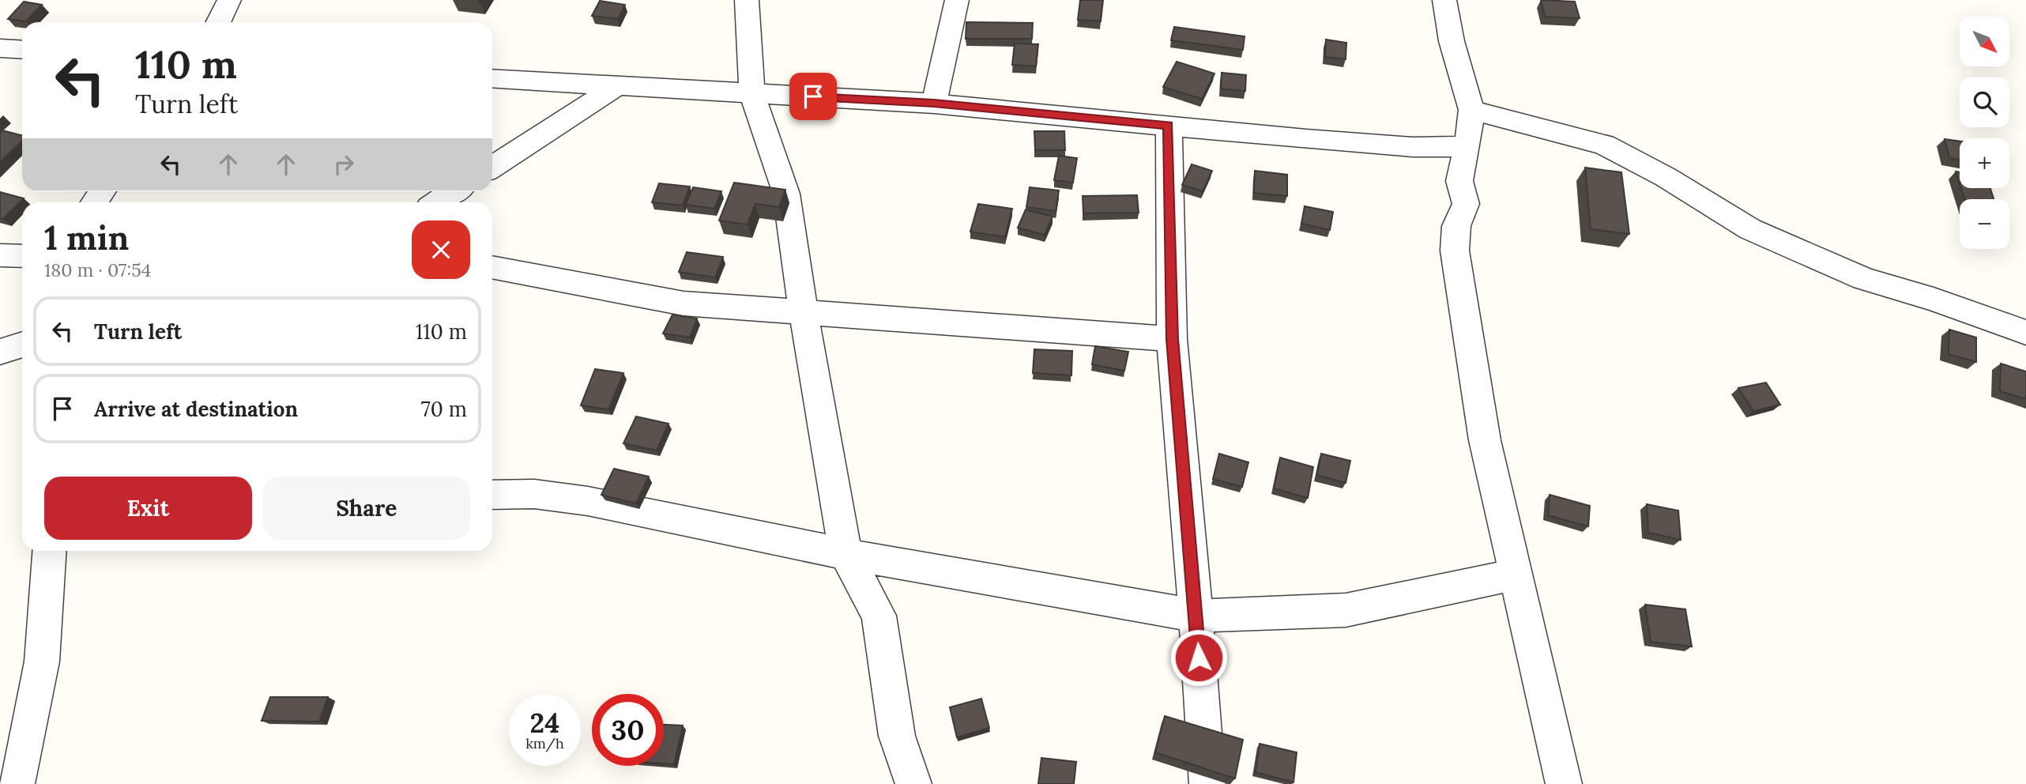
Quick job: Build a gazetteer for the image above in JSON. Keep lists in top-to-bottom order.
{
  "north": "bottom right",
  "page": {
    "map_buttons": ["+", "−"],
    "turn": ["110 m", "Turn left"],
    "heading": ["1 min", "180 m · 07:54"],
    "list": [
      {
        "name": "Turn left",
        "value": "110 m"
      },
      {
        "name": "Arrive at destination",
        "value": "70 m"
      }
    ],
    "buttons": ["Exit", "Share"],
    "speed": "24 km/h",
    "limit": "30"
  }
}
